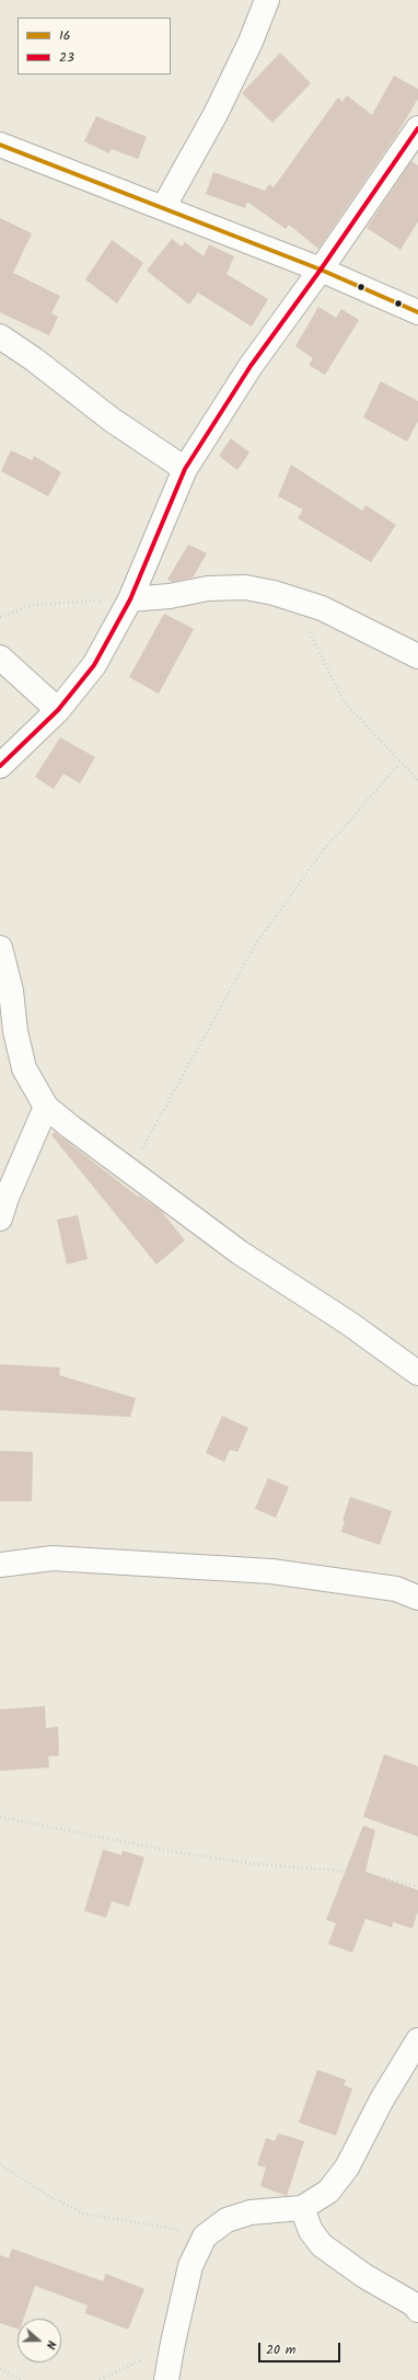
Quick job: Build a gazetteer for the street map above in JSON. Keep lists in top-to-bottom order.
{
  "lines": ["transit line 23", "transit line 16"],
  "legend": ["16", "23"],
  "scale_bar": "20 m",
  "north": "right"
}
